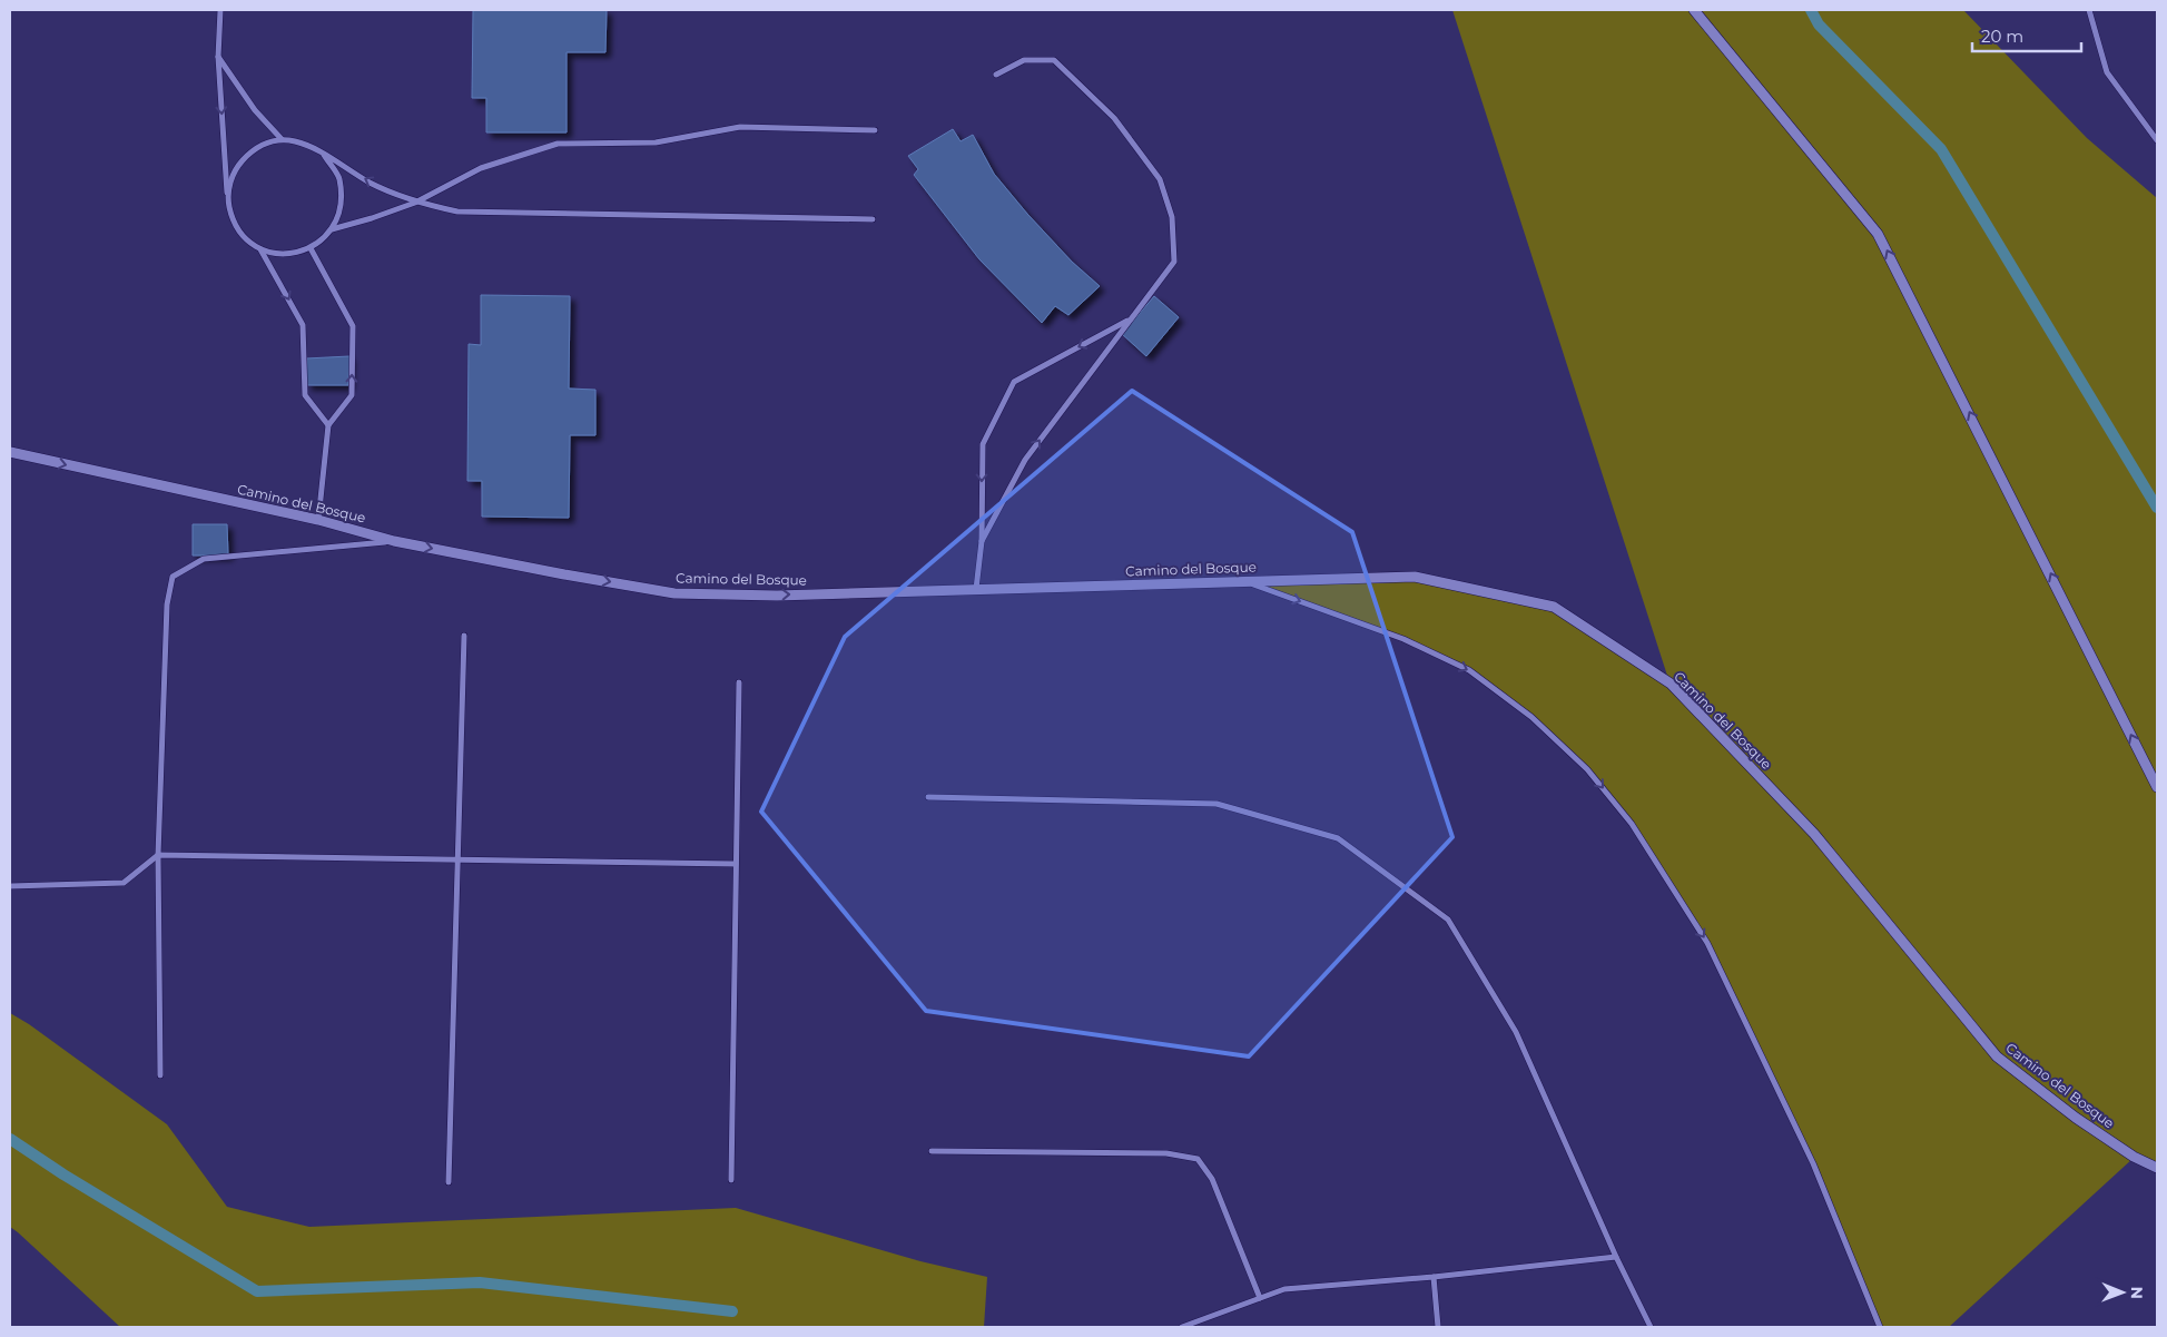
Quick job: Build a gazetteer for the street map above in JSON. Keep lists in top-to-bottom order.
{
  "streets": {
    "street": ["Camino del Bosque"]
  },
  "one_way": ["Camino del Bosque"],
  "scale_bar": "20 m",
  "north": "right"
}
